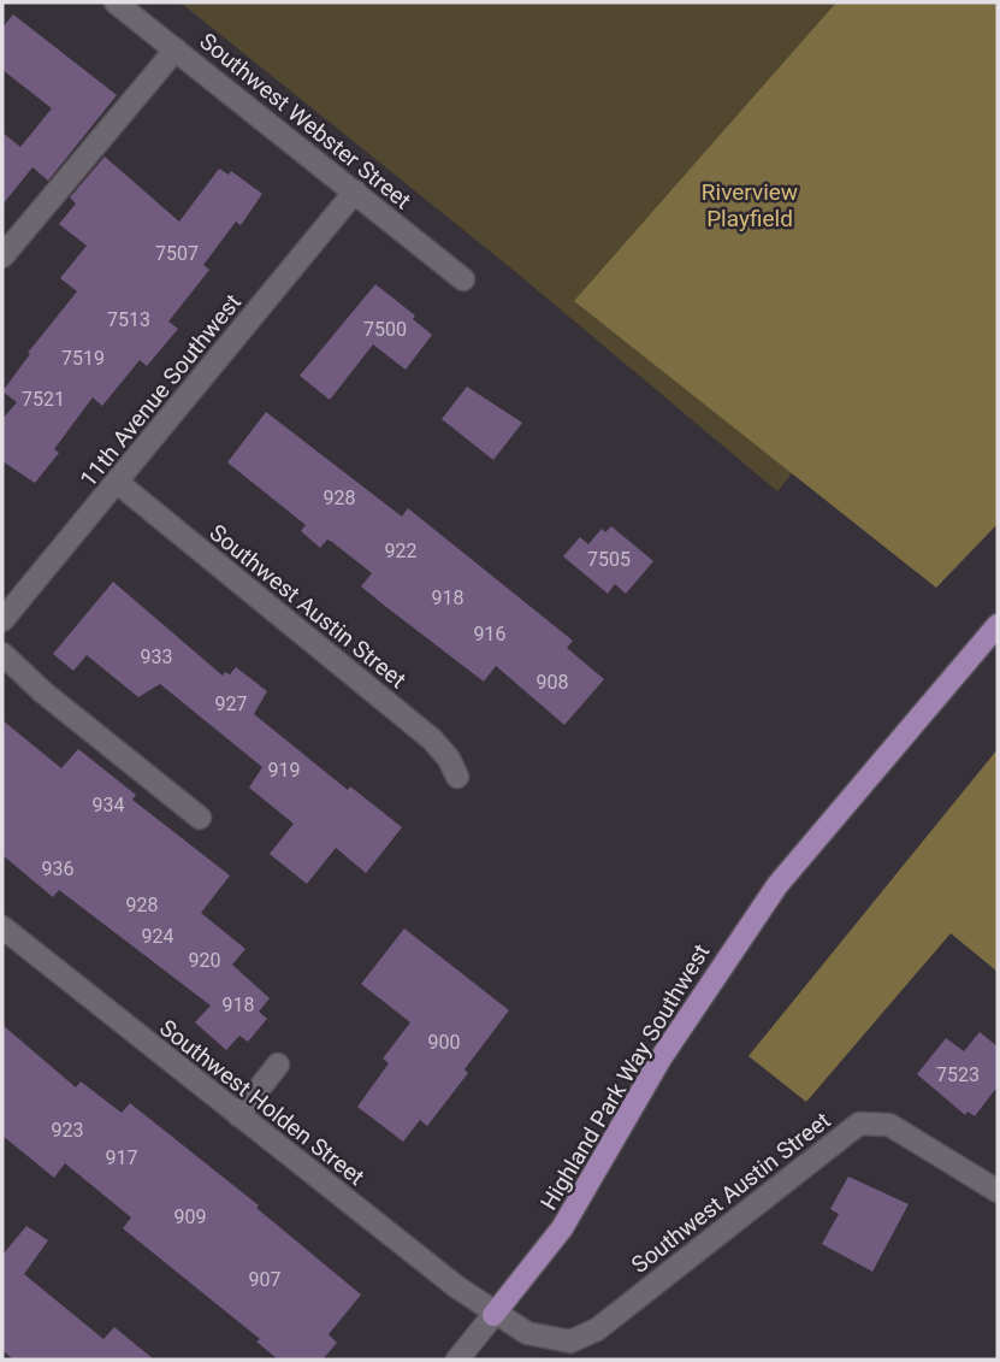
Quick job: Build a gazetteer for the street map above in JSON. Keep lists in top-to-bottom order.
{
  "streets": {
    "main road": ["Highland Park Way Southwest"],
    "street": [
      "Southwest Webster Street",
      "11th Avenue Southwest",
      "Southwest Austin Street",
      "Southwest Holden Street"
    ]
  },
  "crossings": [
    ["Southwest Webster Street", "11th Avenue Southwest"],
    ["11th Avenue Southwest", "Southwest Austin Street"],
    ["Southwest Austin Street", "Highland Park Way Southwest"],
    ["Southwest Austin Street", "Southwest Holden Street"],
    ["Highland Park Way Southwest", "Southwest Holden Street"]
  ],
  "parks": ["Riverview Playfield"],
  "house_numbers": [
    "7507",
    "7513",
    "7500",
    "7519",
    "7521",
    "928",
    "922",
    "7505",
    "918",
    "916",
    "933",
    "908",
    "927",
    "919",
    "934",
    "936",
    "928",
    "924",
    "920",
    "918",
    "900",
    "7523",
    "923",
    "917",
    "909",
    "907"
  ]
}
